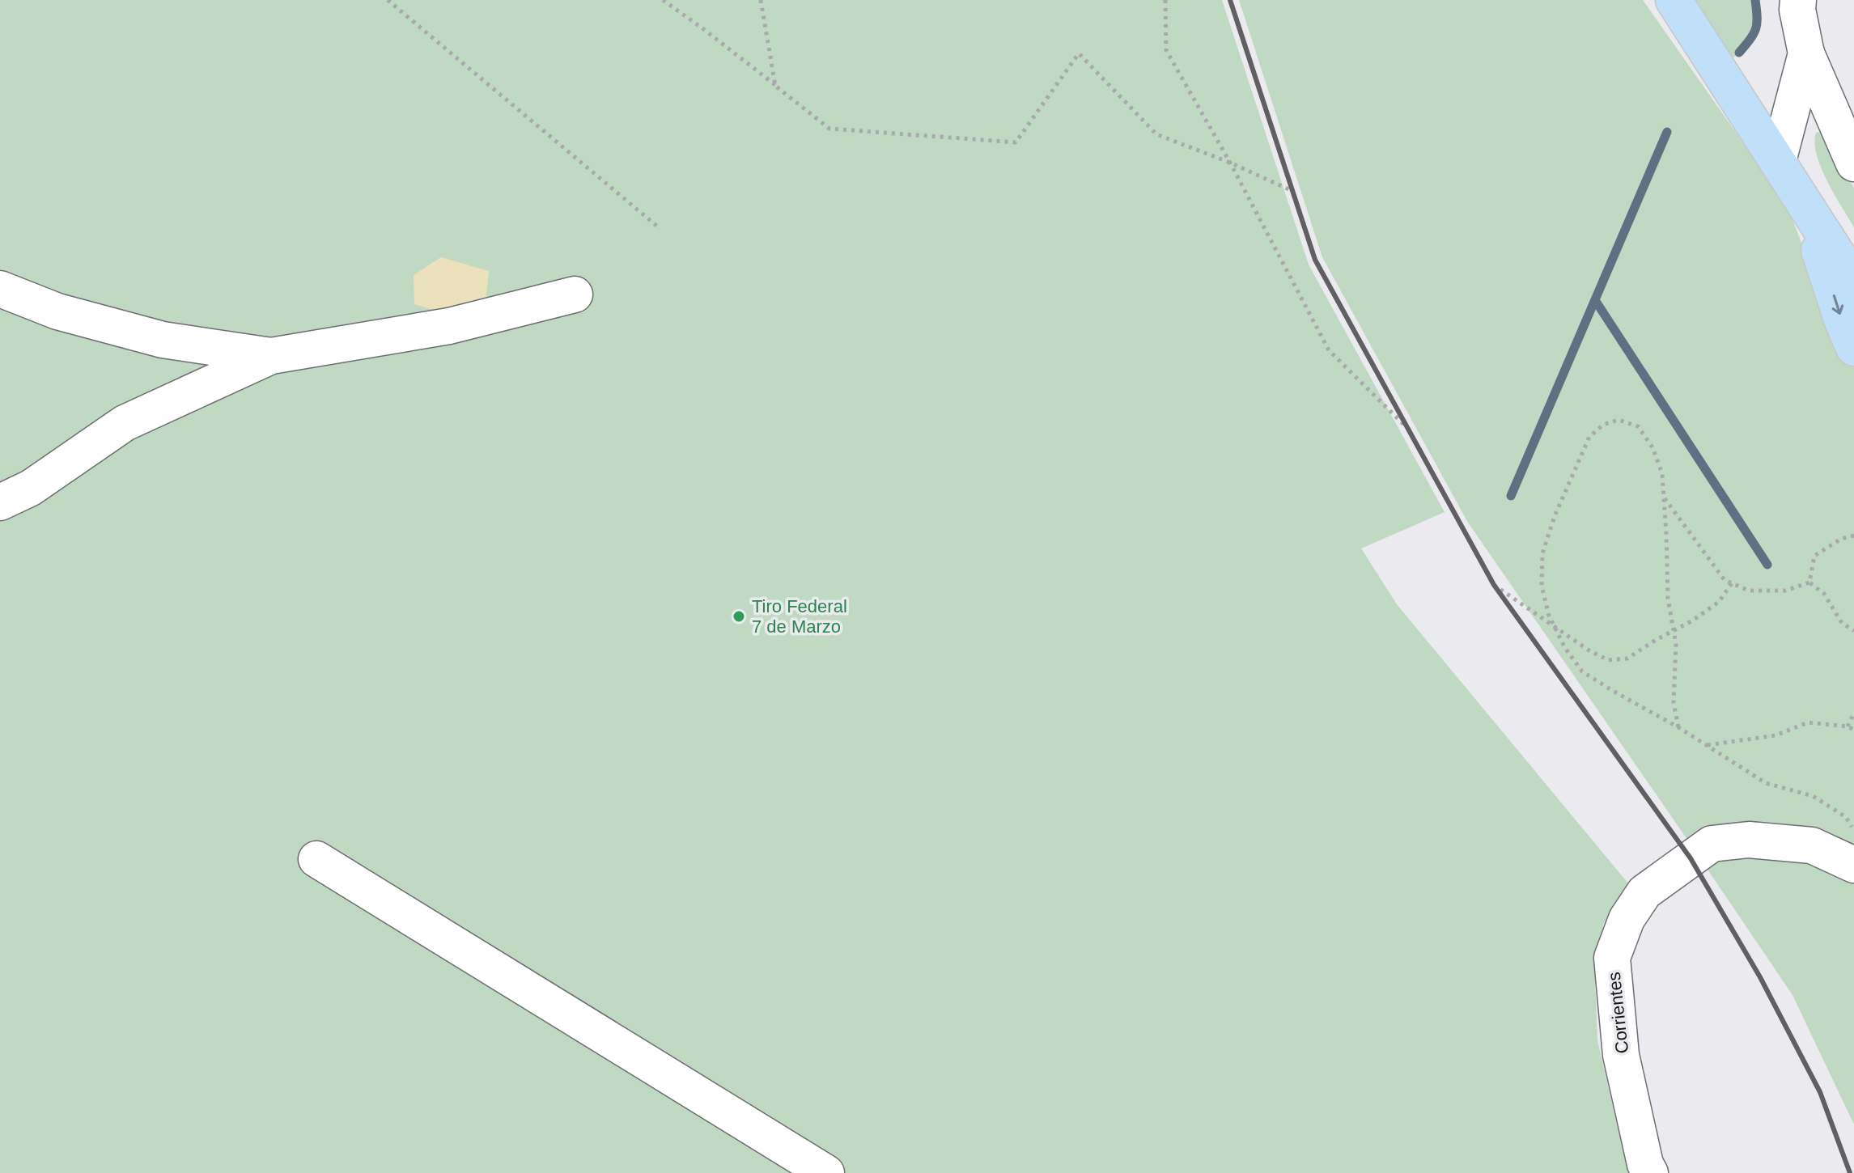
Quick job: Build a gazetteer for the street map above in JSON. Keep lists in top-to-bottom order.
{
  "streets": {
    "street": ["Corrientes"]
  },
  "places": ["Tiro Federal 7 de Marzo"]
}
